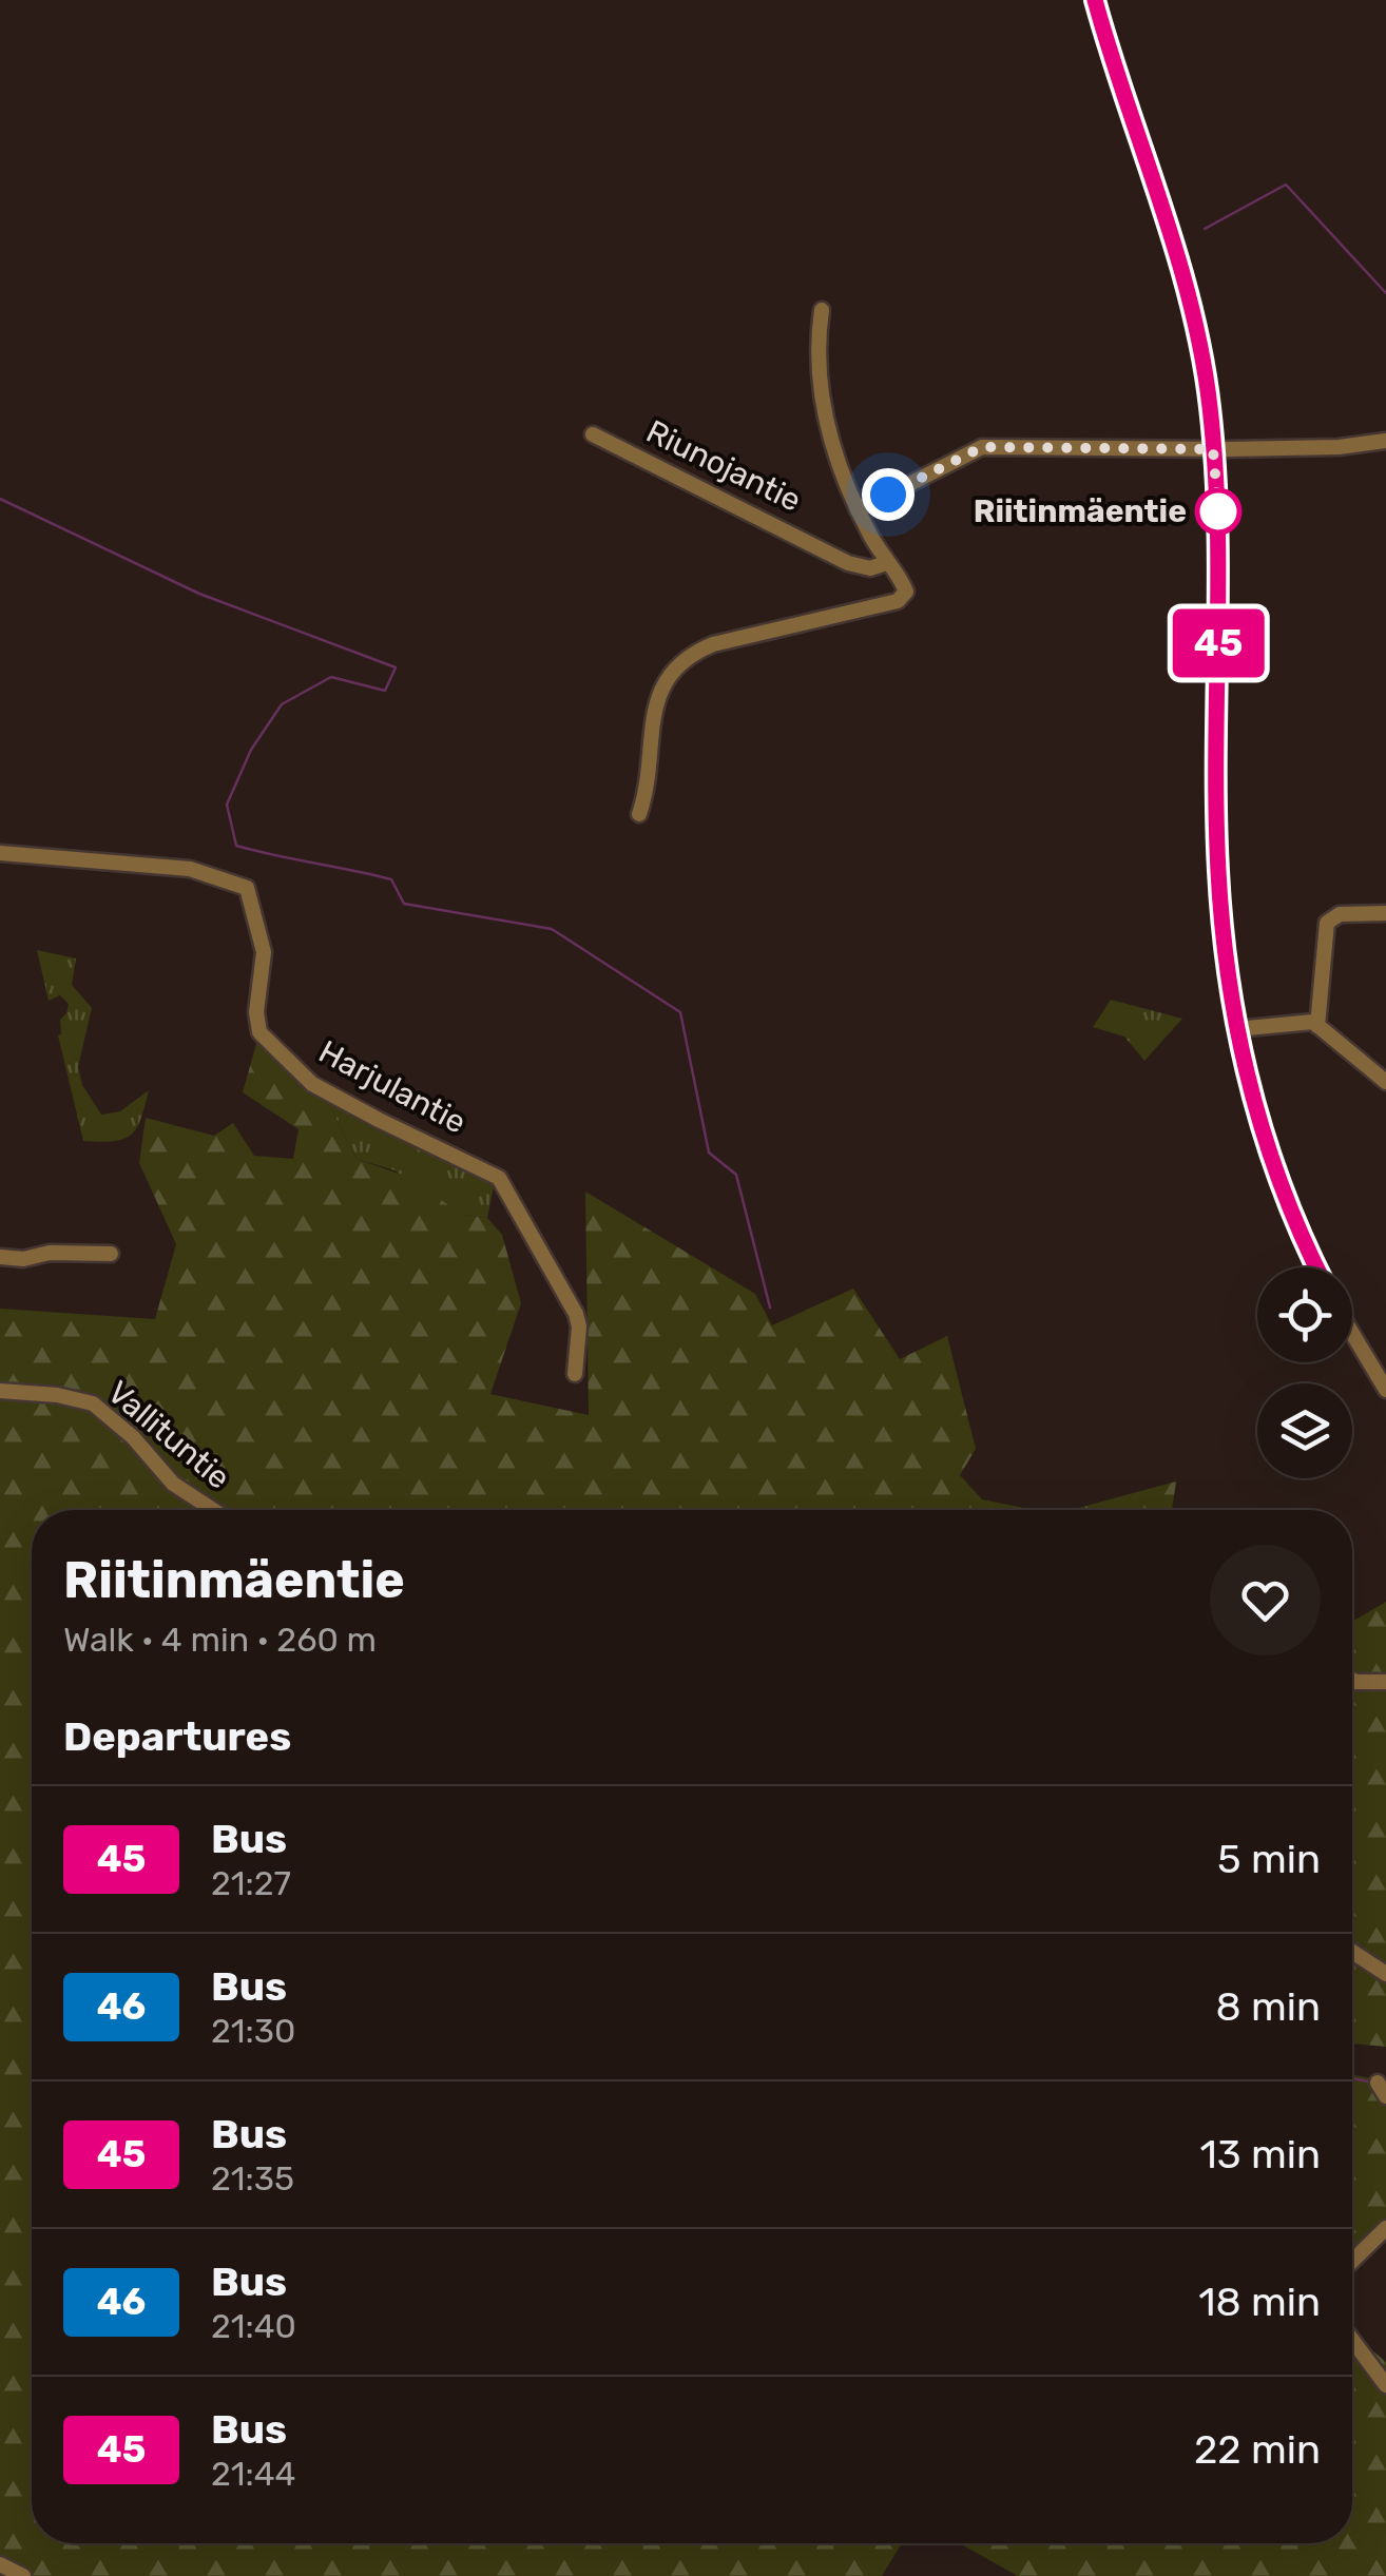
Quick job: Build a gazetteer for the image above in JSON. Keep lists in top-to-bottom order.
{
  "streets": {
    "street": ["Riunojantie", "Harjulantie", "Vallituntie"]
  },
  "places": ["Riitinmäentie"],
  "lines": ["bus line 45"],
  "page": {
    "on_map": "45",
    "heading": [
      ["Riitinmäentie", "Walk · 4 min · 260 m"],
      "Departures"
    ],
    "list": [
      {
        "mark": "45",
        "name": "Bus",
        "note": "21:27",
        "value": "5 min"
      },
      {
        "mark": "46",
        "name": "Bus",
        "note": "21:30",
        "value": "8 min"
      },
      {
        "mark": "45",
        "name": "Bus",
        "note": "21:35",
        "value": "13 min"
      },
      {
        "mark": "46",
        "name": "Bus",
        "note": "21:40",
        "value": "18 min"
      },
      {
        "mark": "45",
        "name": "Bus",
        "note": "21:44",
        "value": "22 min"
      }
    ]
  }
}
